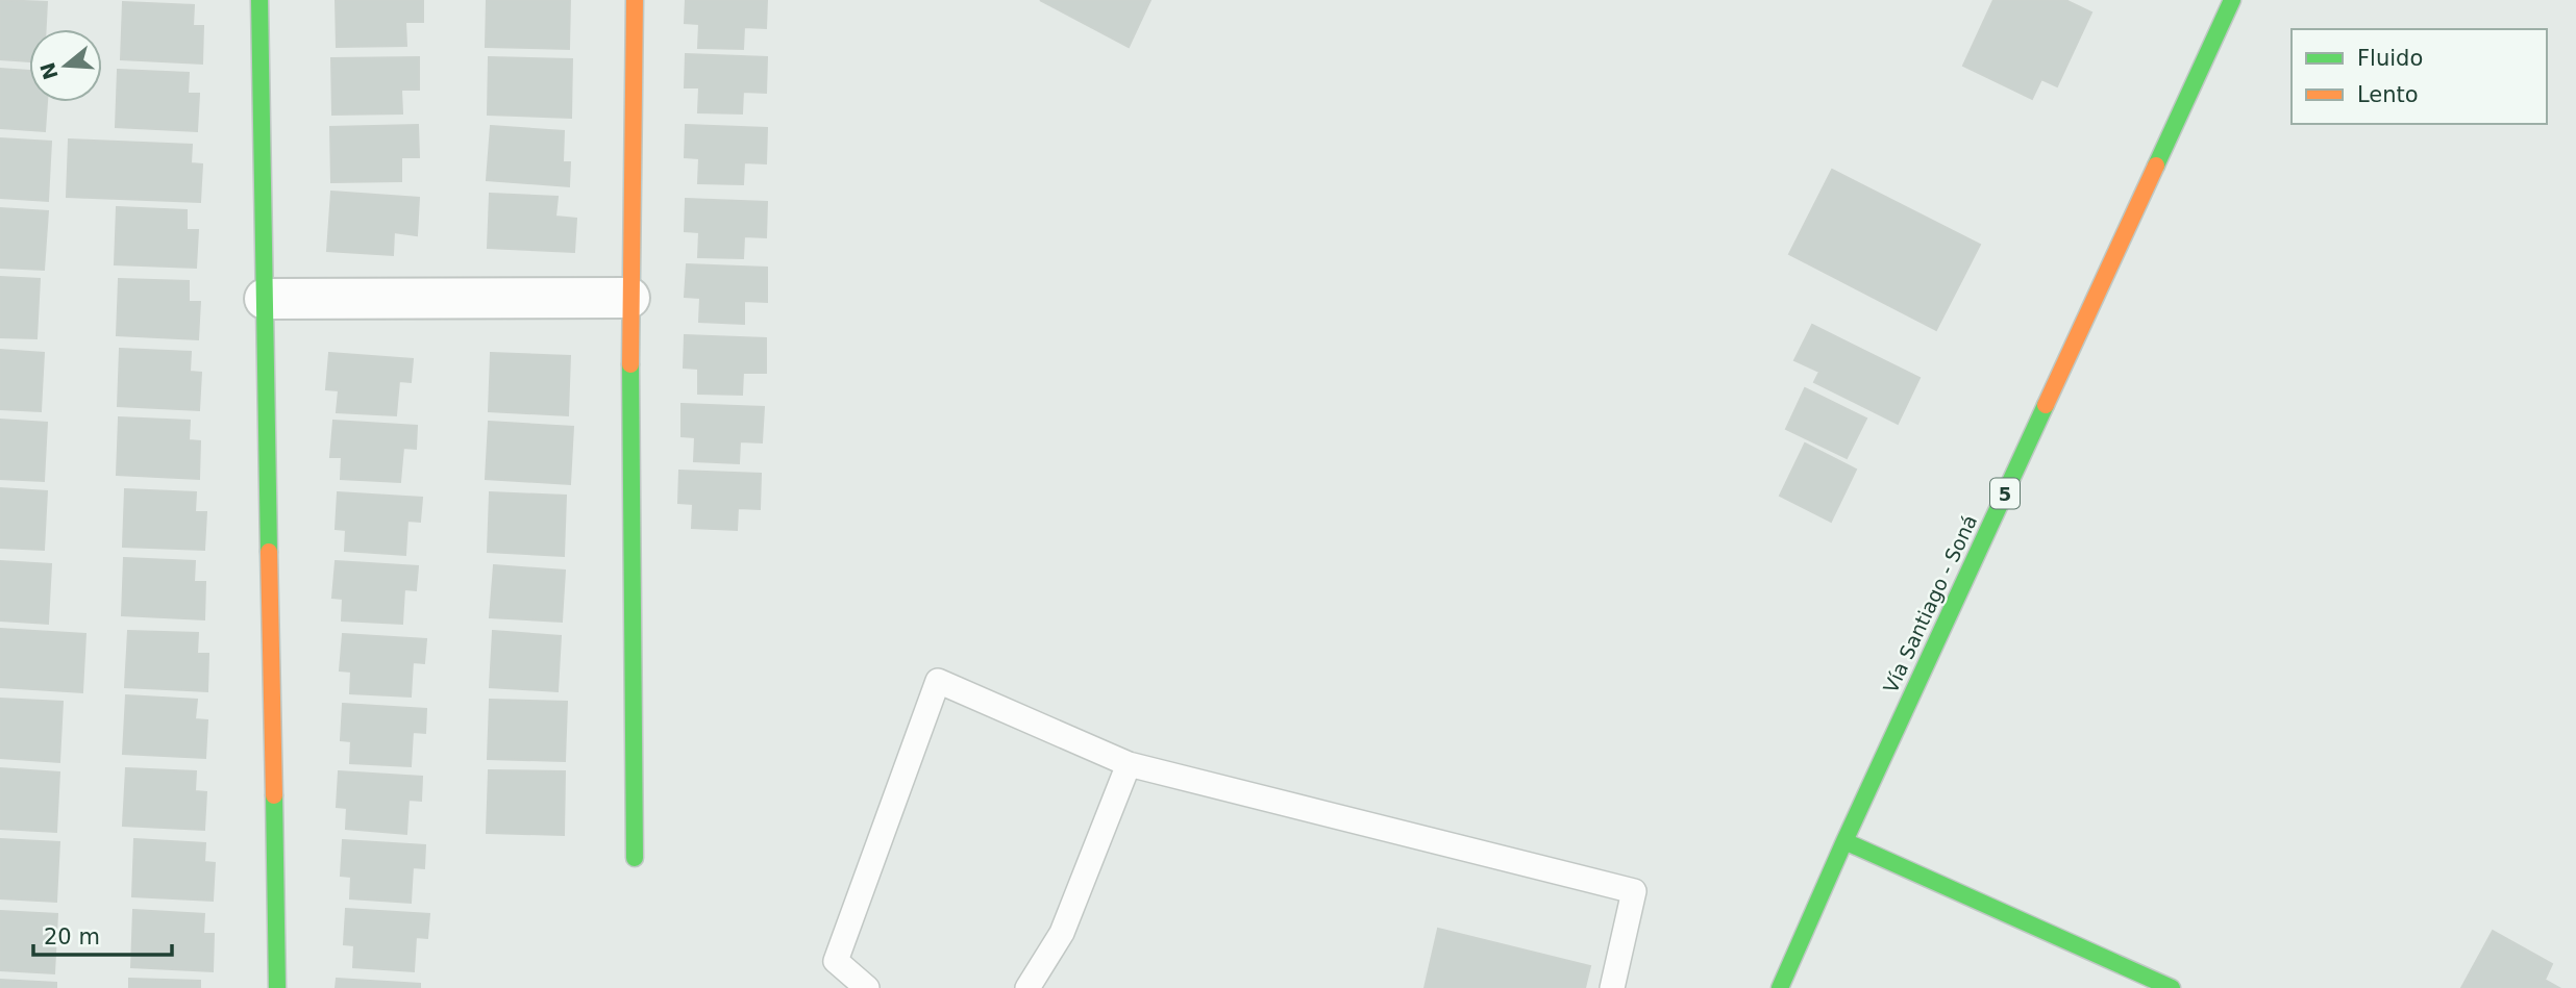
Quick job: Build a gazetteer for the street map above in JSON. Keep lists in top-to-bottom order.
{
  "streets": {
    "street": ["5", "Vía Santiago - Soná"]
  },
  "legend": ["Fluido", "Lento"],
  "scale_bar": "20 m",
  "north": "left"
}
